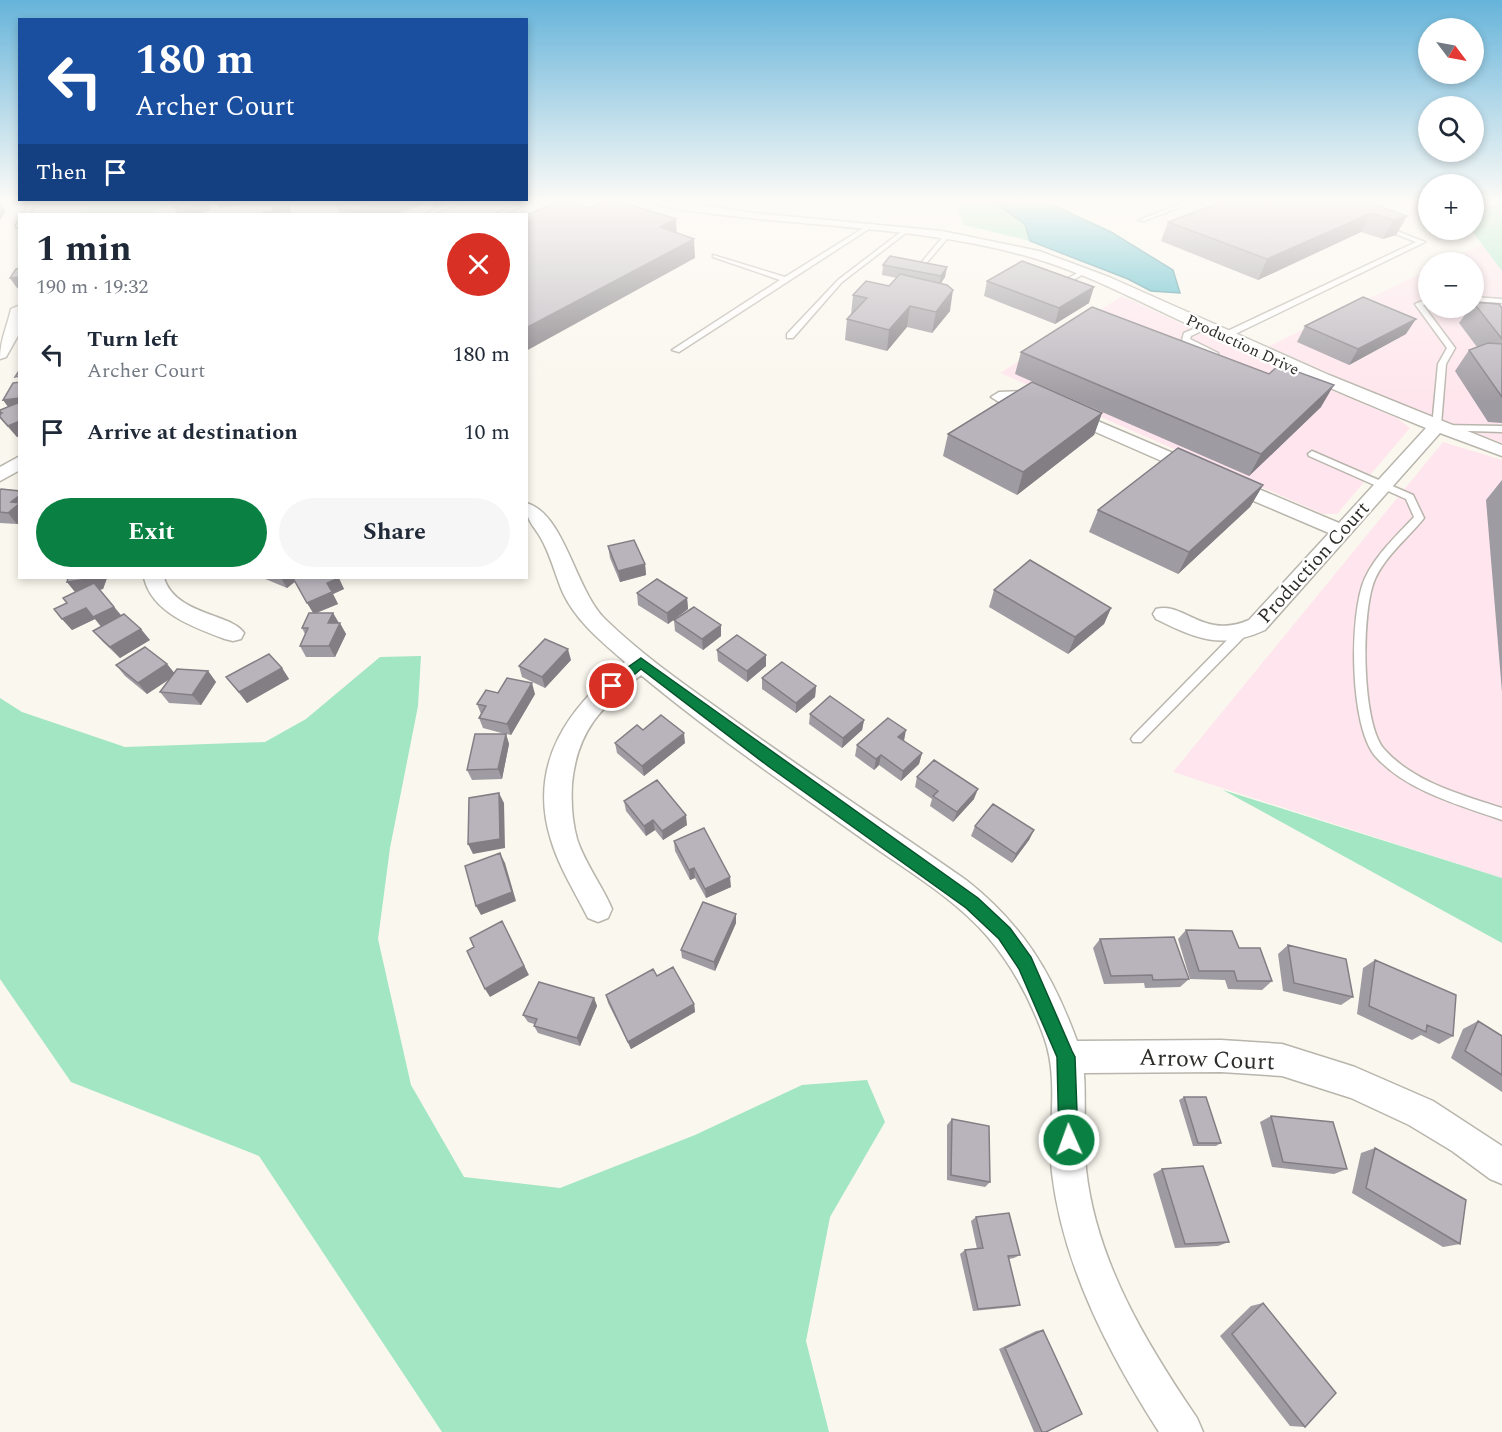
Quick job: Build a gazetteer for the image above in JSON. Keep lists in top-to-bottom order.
{
  "streets": {
    "street": ["Production Drive", "Production Court", "Arrow Court"]
  },
  "crossings": [
    ["Production Drive", "Production Court"]
  ],
  "north": "bottom right",
  "page": {
    "map_buttons": ["+", "−"],
    "turn": ["180 m", "Archer Court"],
    "then": "Then",
    "heading": ["1 min", "190 m · 19:32"],
    "list": [
      {
        "name": "Turn left",
        "note": "Archer Court",
        "value": "180 m"
      },
      {
        "name": "Arrive at destination",
        "value": "10 m"
      }
    ],
    "buttons": ["Exit", "Share"]
  }
}
